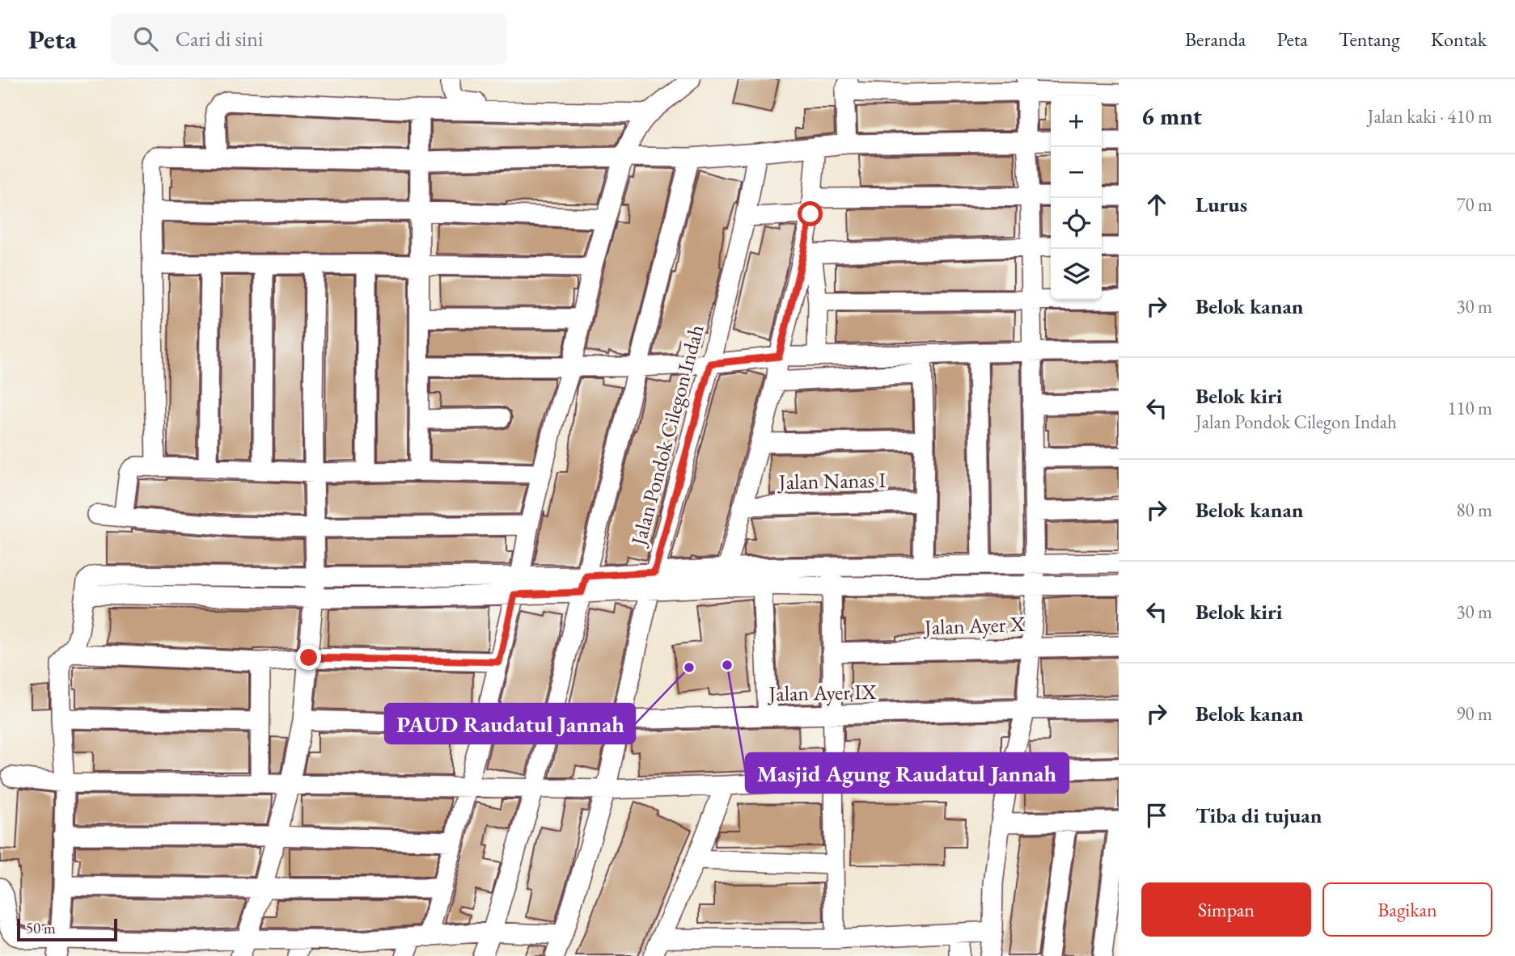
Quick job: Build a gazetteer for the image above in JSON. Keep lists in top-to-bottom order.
{
  "streets": {
    "street": [
      "Jalan Pondok Cilegon Indah",
      "Jalan Nanas I",
      "Jalan Ayer X",
      "Jalan Ayer IX"
    ]
  },
  "crossings": [
    ["Jalan Pondok Cilegon Indah", "Jalan Ayer IX"]
  ],
  "places": ["Masjid Agung Raudatul Jannah", "PAUD Raudatul Jannah"],
  "scale_bar": "50 m",
  "page": {
    "header": "Peta",
    "search": "Cari di sini",
    "nav": [
      "Beranda",
      "Peta",
      "Tentang",
      "Kontak"
    ],
    "heading": ["6 mnt", "Jalan kaki · 410 m"],
    "map_buttons": ["+", "−"],
    "list": [
      ["Lurus", "70 m"],
      ["Belok kanan", "30 m"],
      ["Belok kiri", "Jalan Pondok Cilegon Indah", "110 m"],
      ["Belok kanan", "80 m"],
      ["Belok kiri", "30 m"],
      ["Belok kanan", "90 m"],
      "Tiba di tujuan"
    ],
    "buttons": ["Simpan", "Bagikan"],
    "scale": "50 m"
  }
}
